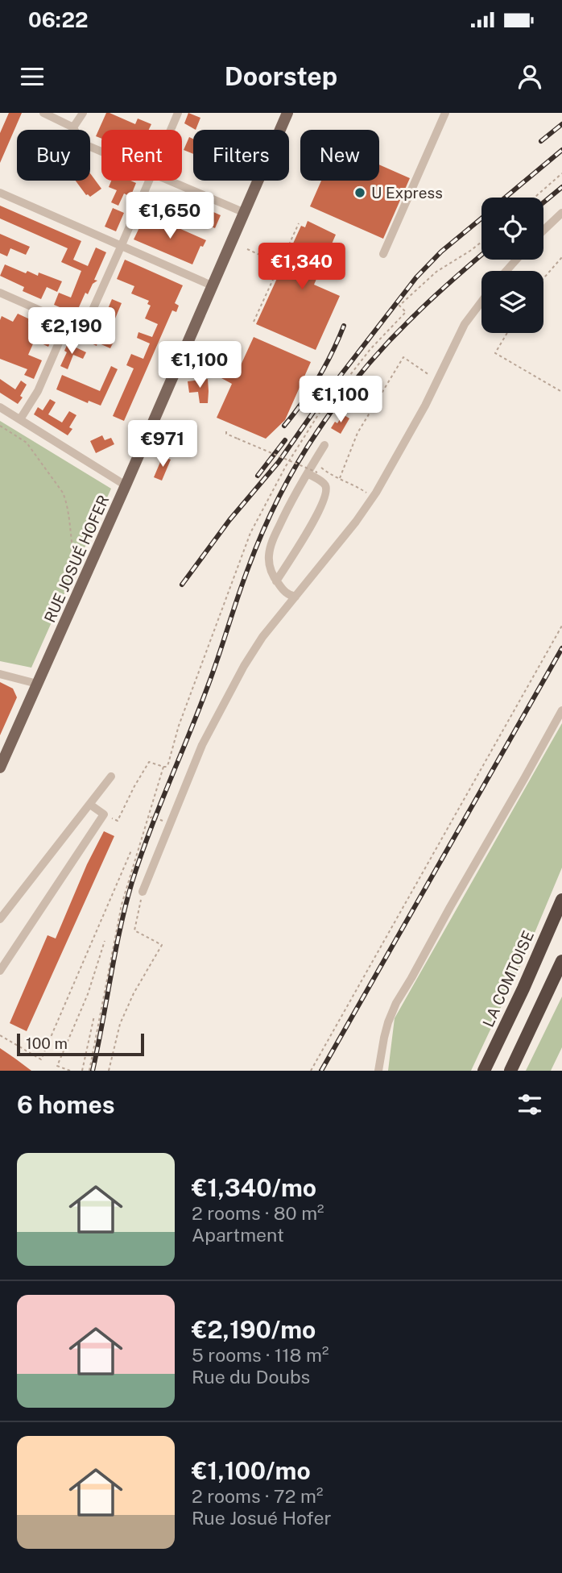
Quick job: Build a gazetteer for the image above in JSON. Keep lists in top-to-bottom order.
{
  "streets": {
    "highway": ["LA COMTOISE"],
    "main road": ["RUE JOSUÉ HOFER"]
  },
  "places": ["U Express"],
  "scale_bar": "100 m",
  "page": {
    "status": "06:22",
    "header": "Doorstep",
    "chip": [
      "Buy",
      "Rent",
      "Filters",
      "New"
    ],
    "price": [
      "€1,650",
      "€1,340",
      "€2,190",
      "€1,100",
      "€1,100",
      "€971"
    ],
    "scale": "100 m",
    "heading": "6 homes",
    "list": [
      {
        "name": "€1,340/mo",
        "note": "2 rooms · 80 m² · Apartment"
      },
      {
        "name": "€2,190/mo",
        "note": "5 rooms · 118 m² · Rue du Doubs"
      },
      {
        "name": "€1,100/mo",
        "note": "2 rooms · 72 m² · Rue Josué Hofer"
      }
    ]
  }
}
